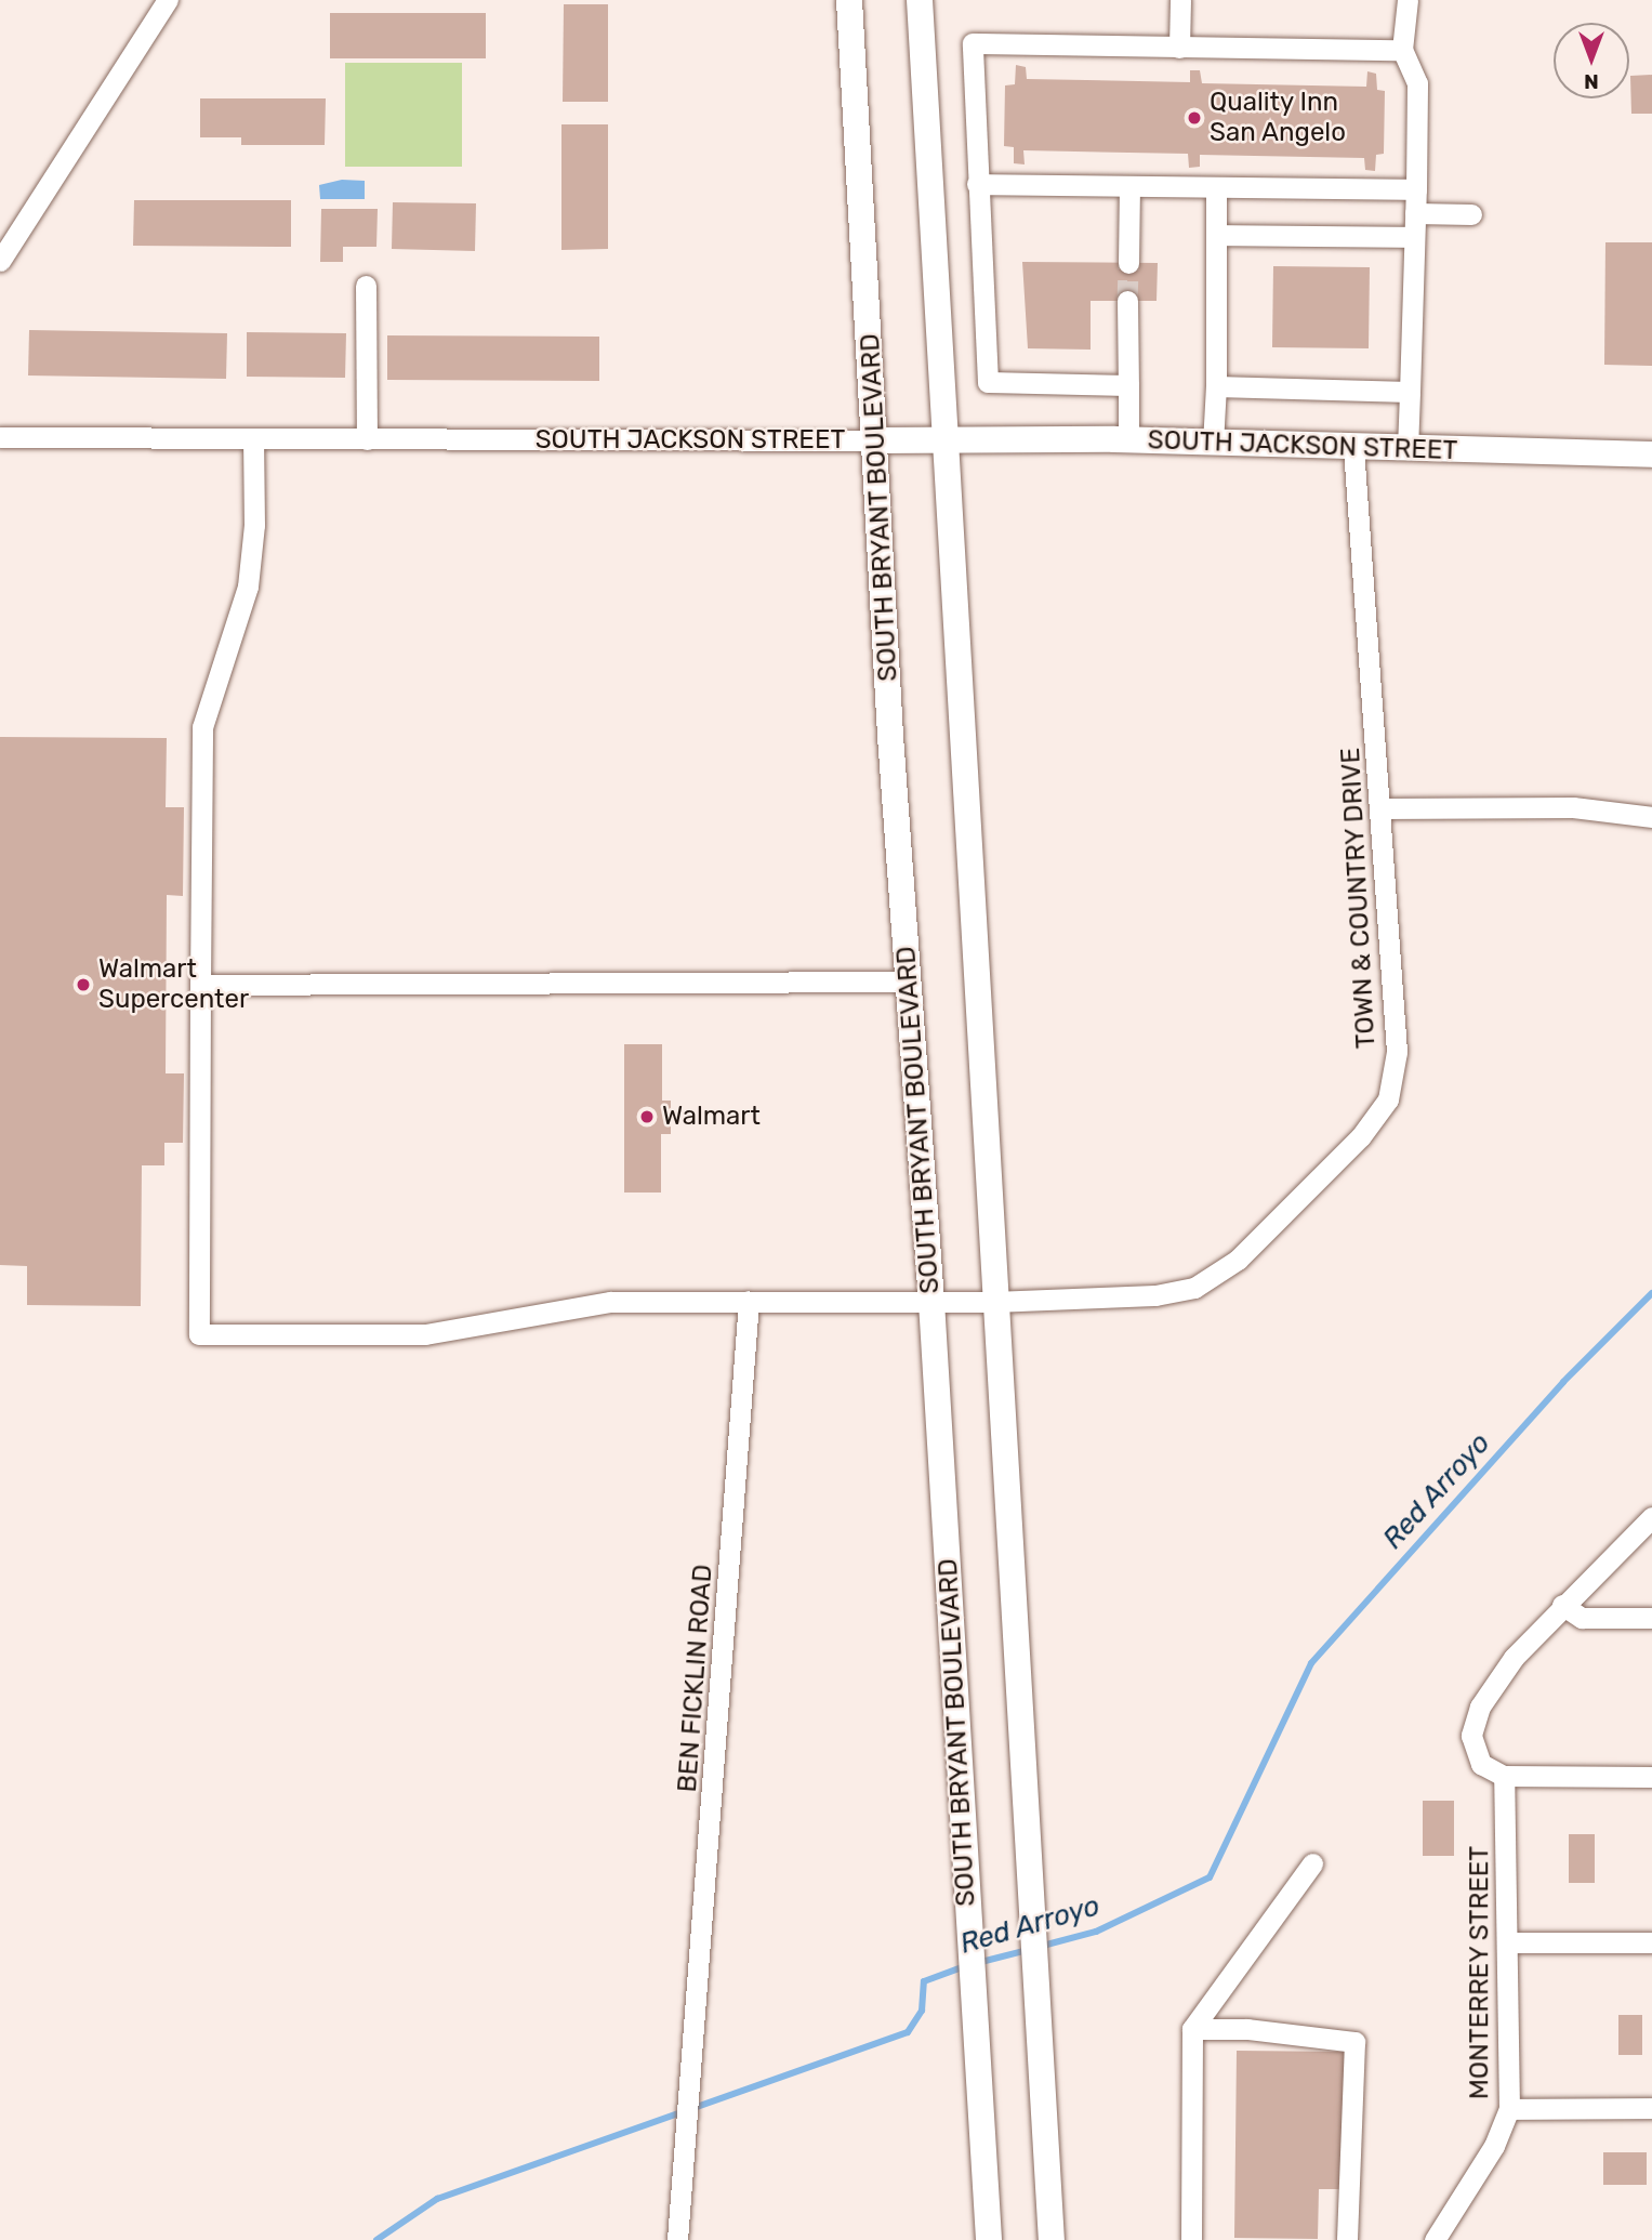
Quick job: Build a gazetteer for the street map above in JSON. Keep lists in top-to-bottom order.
{
  "streets": {
    "main road": ["SOUTH JACKSON STREET", "SOUTH BRYANT BOULEVARD"],
    "street": ["TOWN & COUNTRY DRIVE", "BEN FICKLIN ROAD", "MONTERREY STREET"]
  },
  "crossings": [
    ["SOUTH JACKSON STREET", "SOUTH BRYANT BOULEVARD"],
    ["SOUTH JACKSON STREET", "TOWN & COUNTRY DRIVE"],
    ["SOUTH BRYANT BOULEVARD", "TOWN & COUNTRY DRIVE"]
  ],
  "water": ["Red Arroyo"],
  "places": ["Quality Inn San Angelo", "Walmart Supercenter", "Walmart"],
  "north": "bottom"
}
